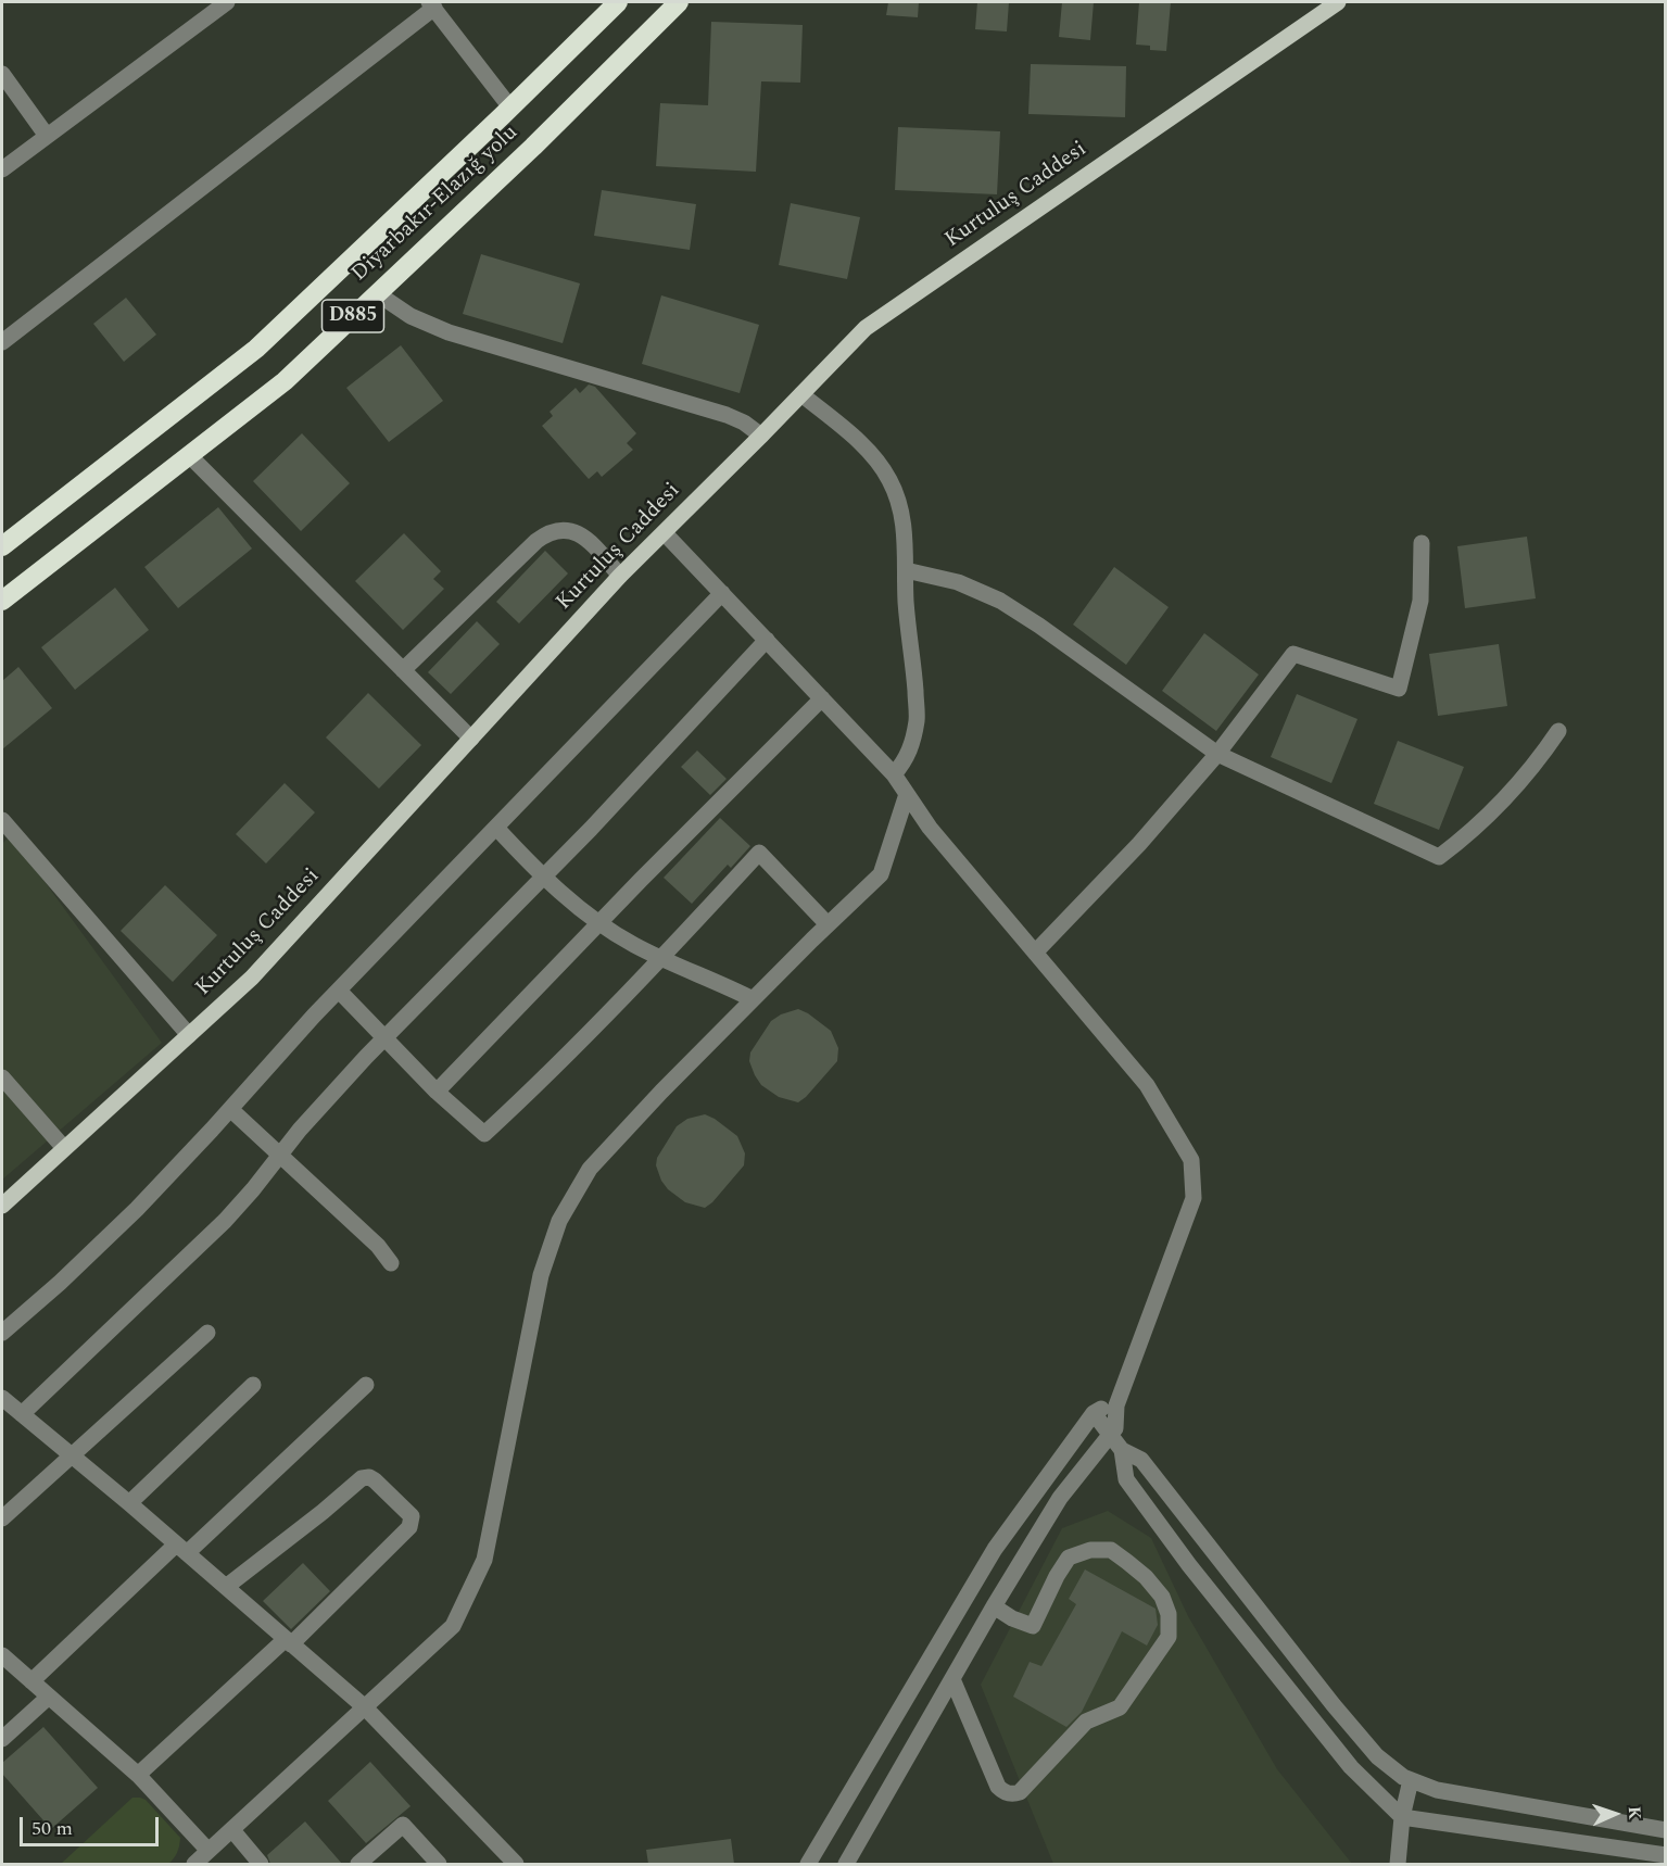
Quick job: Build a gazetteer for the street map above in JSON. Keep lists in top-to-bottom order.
{
  "streets": {
    "highway": ["Diyarbakır-Elazığ yolu", "D885"],
    "main road": ["Kurtuluş Caddesi"]
  },
  "scale_bar": "50 m",
  "north": "right"
}
